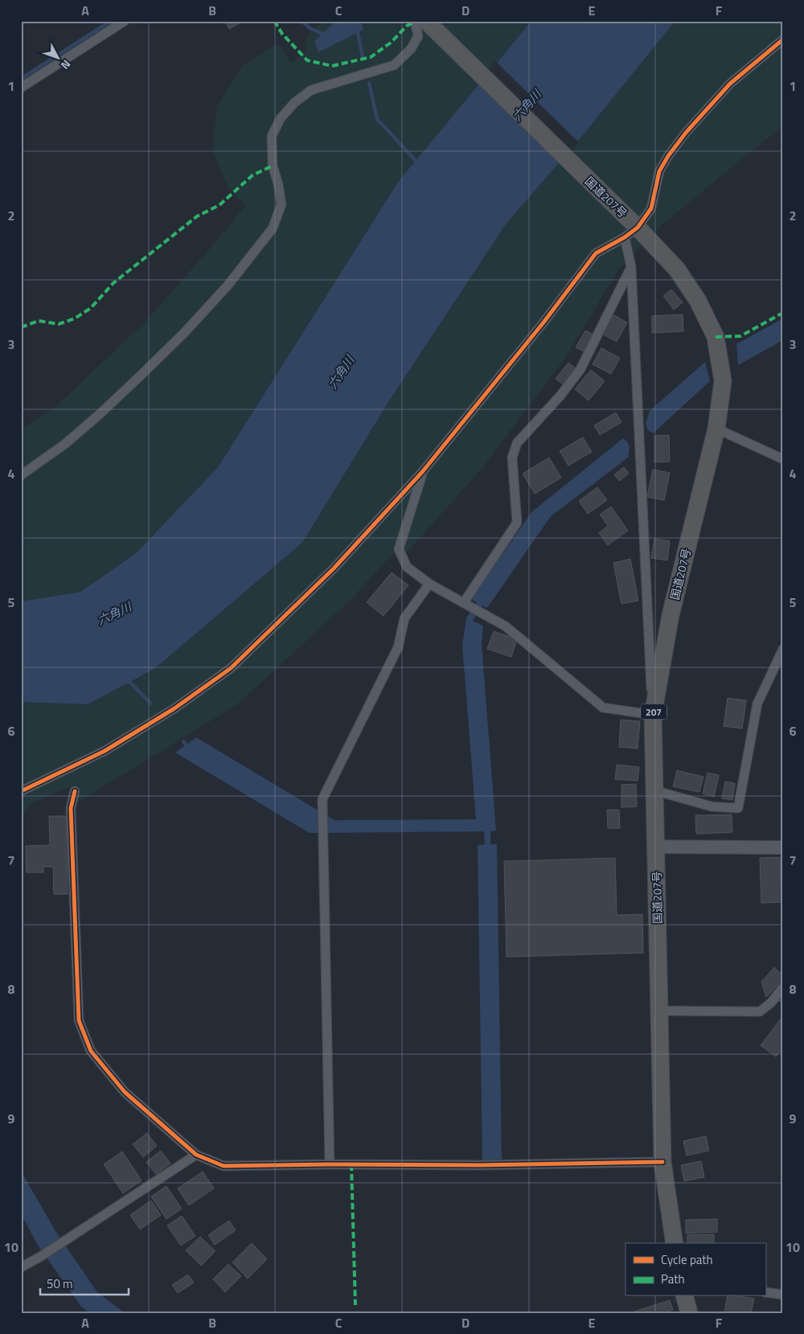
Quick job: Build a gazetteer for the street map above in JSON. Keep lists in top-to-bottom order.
{
  "streets": {
    "highway": ["国道207号", "207"]
  },
  "water": ["六角川"],
  "legend": ["Cycle path", "Path"],
  "scale_bar": "50 m",
  "north": "bottom right",
  "grid": {
    "columns": [
      "A",
      "B",
      "C",
      "D",
      "E",
      "F"
    ],
    "rows": [
      "1",
      "2",
      "3",
      "4",
      "5",
      "6",
      "7",
      "8",
      "9",
      "10"
    ]
  }
}
